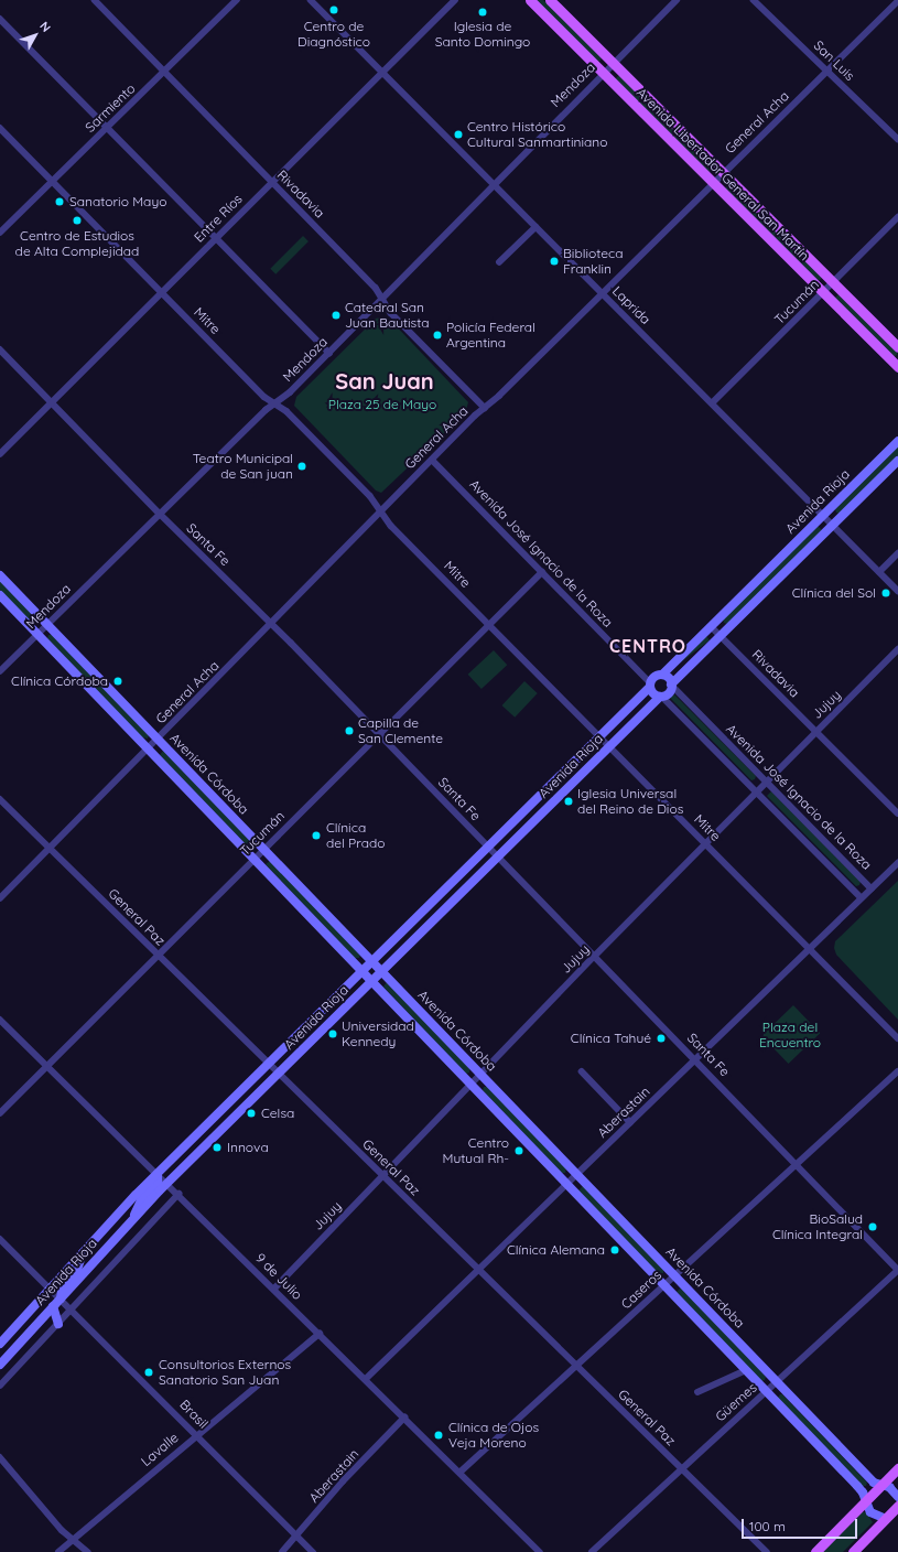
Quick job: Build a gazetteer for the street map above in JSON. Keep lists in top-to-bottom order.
{
  "streets": {
    "main road": ["Avenida Libertador General San Martín", "Avenida Rioja", "Avenida Córdoba"],
    "street": [
      "San Luis",
      "Mendoza",
      "Sarmiento",
      "General Acha",
      "Rivadavia",
      "Entre Ríos",
      "Tucumán",
      "Laprida",
      "Mitre",
      "Santa Fe",
      "Avenida José Ignacio de la Roza",
      "Jujuy",
      "General Paz",
      "Aberastain",
      "9 de Julio",
      "Caseros",
      "Güemes",
      "Brasil",
      "Lavalle"
    ]
  },
  "crossings": [
    ["San Luis", "General Acha"],
    ["Mendoza", "Avenida Libertador General San Martín"],
    ["Mendoza", "Rivadavia"],
    ["Mendoza", "Laprida"],
    ["Mendoza", "Mitre"],
    ["Mendoza", "Santa Fe"],
    ["Mendoza", "Avenida Córdoba"],
    ["Sarmiento", "Rivadavia"],
    ["Sarmiento", "Mitre"],
    ["General Acha", "Avenida Libertador General San Martín"],
    ["General Acha", "Rivadavia"],
    ["General Acha", "Laprida"],
    ["General Acha", "Mitre"],
    ["General Acha", "Santa Fe"],
    ["General Acha", "Avenida José Ignacio de la Roza"],
    ["General Acha", "Avenida Córdoba"],
    ["General Acha", "General Paz"],
    ["Avenida Libertador General San Martín", "Tucumán"],
    ["Rivadavia", "Entre Ríos"],
    ["Rivadavia", "Avenida Rioja"],
    ["Rivadavia", "Jujuy"],
    ["Entre Ríos", "Laprida"],
    ["Entre Ríos", "Mitre"],
    ["Entre Ríos", "Santa Fe"],
    ["Tucumán", "Laprida"],
    ["Tucumán", "Mitre"],
    ["Tucumán", "Santa Fe"],
    ["Tucumán", "Avenida José Ignacio de la Roza"],
    ["Tucumán", "Avenida Córdoba"],
    ["Tucumán", "General Paz"],
    ["Tucumán", "9 de Julio"],
    ["Laprida", "Avenida Rioja"],
    ["Mitre", "Avenida Rioja"],
    ["Mitre", "Jujuy"],
    ["Mitre", "Aberastain"],
    ["Avenida Rioja", "Santa Fe"],
    ["Avenida Rioja", "Avenida José Ignacio de la Roza"],
    ["Avenida Rioja", "Avenida Córdoba"],
    ["Avenida Rioja", "General Paz"],
    ["Avenida Rioja", "9 de Julio"],
    ["Avenida Rioja", "Brasil"],
    ["Santa Fe", "Jujuy"],
    ["Santa Fe", "Aberastain"],
    ["Santa Fe", "Caseros"],
    ["Santa Fe", "Güemes"],
    ["Avenida José Ignacio de la Roza", "Jujuy"],
    ["Avenida José Ignacio de la Roza", "Aberastain"],
    ["Jujuy", "Avenida Córdoba"],
    ["Jujuy", "General Paz"],
    ["Jujuy", "9 de Julio"],
    ["Avenida Córdoba", "Aberastain"],
    ["Avenida Córdoba", "Caseros"],
    ["Avenida Córdoba", "Güemes"],
    ["General Paz", "Aberastain"],
    ["General Paz", "Caseros"],
    ["General Paz", "Güemes"],
    ["Aberastain", "9 de Julio"],
    ["Aberastain", "Brasil"],
    ["9 de Julio", "Caseros"],
    ["9 de Julio", "Lavalle"],
    ["Brasil", "Lavalle"]
  ],
  "districts": ["San Juan", "CENTRO"],
  "parks": ["Plaza 25 de Mayo", "Plaza del Encuentro"],
  "places": [
    "Centro de Diagnóstico",
    "Iglesia de Santo Domingo",
    "Centro Histórico Cultural Sanmartiniano",
    "Sanatorio Mayo",
    "Centro de Estudios de Alta Complejidad",
    "Biblioteca Franklin",
    "Catedral San Juan Bautista",
    "Policía Federal Argentina",
    "Teatro Municipal de San juan",
    "Clínica del Sol",
    "Clínica Córdoba",
    "Capilla de San Clemente",
    "Iglesia Universal del Reino de Dios",
    "Clínica del Prado",
    "Universidad Kennedy",
    "Clínica Tahué",
    "Celsa",
    "Innova",
    "Centro Mutual Rh-",
    "BioSalud Clínica Integral",
    "Clínica Alemana",
    "Consultorios Externos Sanatorio San Juan",
    "Clínica de Ojos Veja Moreno"
  ],
  "scale_bar": "100 m",
  "north": "top right"
}
